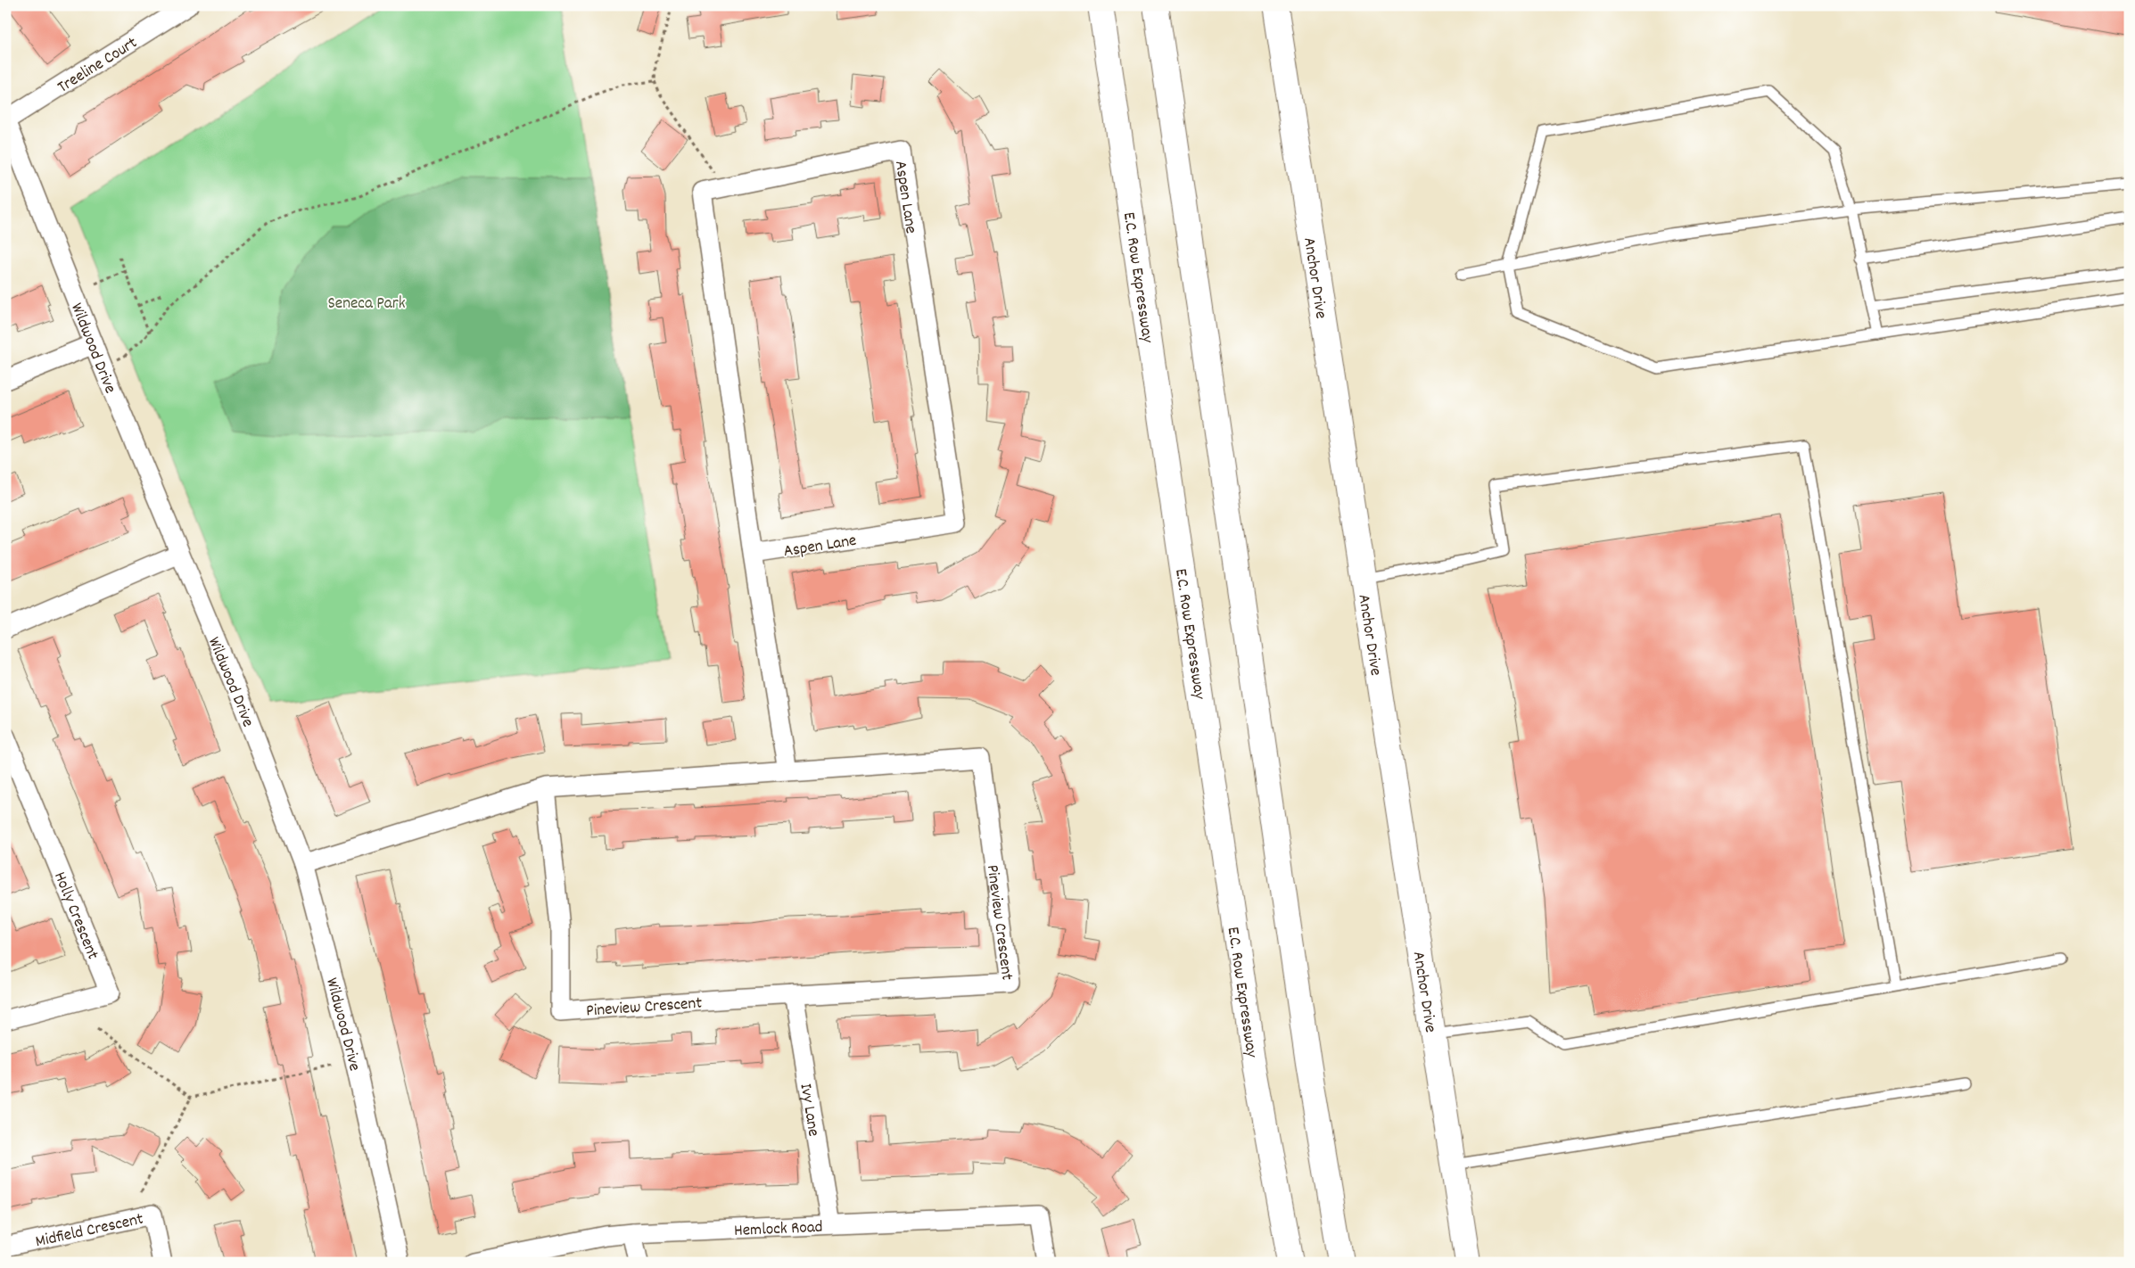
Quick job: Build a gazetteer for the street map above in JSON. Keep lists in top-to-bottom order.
{
  "streets": {
    "main road": ["E.C. Row Expressway", "Anchor Drive"],
    "street": [
      "Treeline Court",
      "Aspen Lane",
      "Wildwood Drive",
      "Holly Crescent",
      "Pineview Crescent",
      "Ivy Lane",
      "Hemlock Road",
      "Midfield Crescent"
    ]
  },
  "crossings": [
    ["Treeline Court", "Wildwood Drive"],
    ["Aspen Lane", "Pineview Crescent"],
    ["Wildwood Drive", "Pineview Crescent"],
    ["Pineview Crescent", "Ivy Lane"],
    ["Ivy Lane", "Hemlock Road"]
  ],
  "parks": ["Seneca Park"]
}
